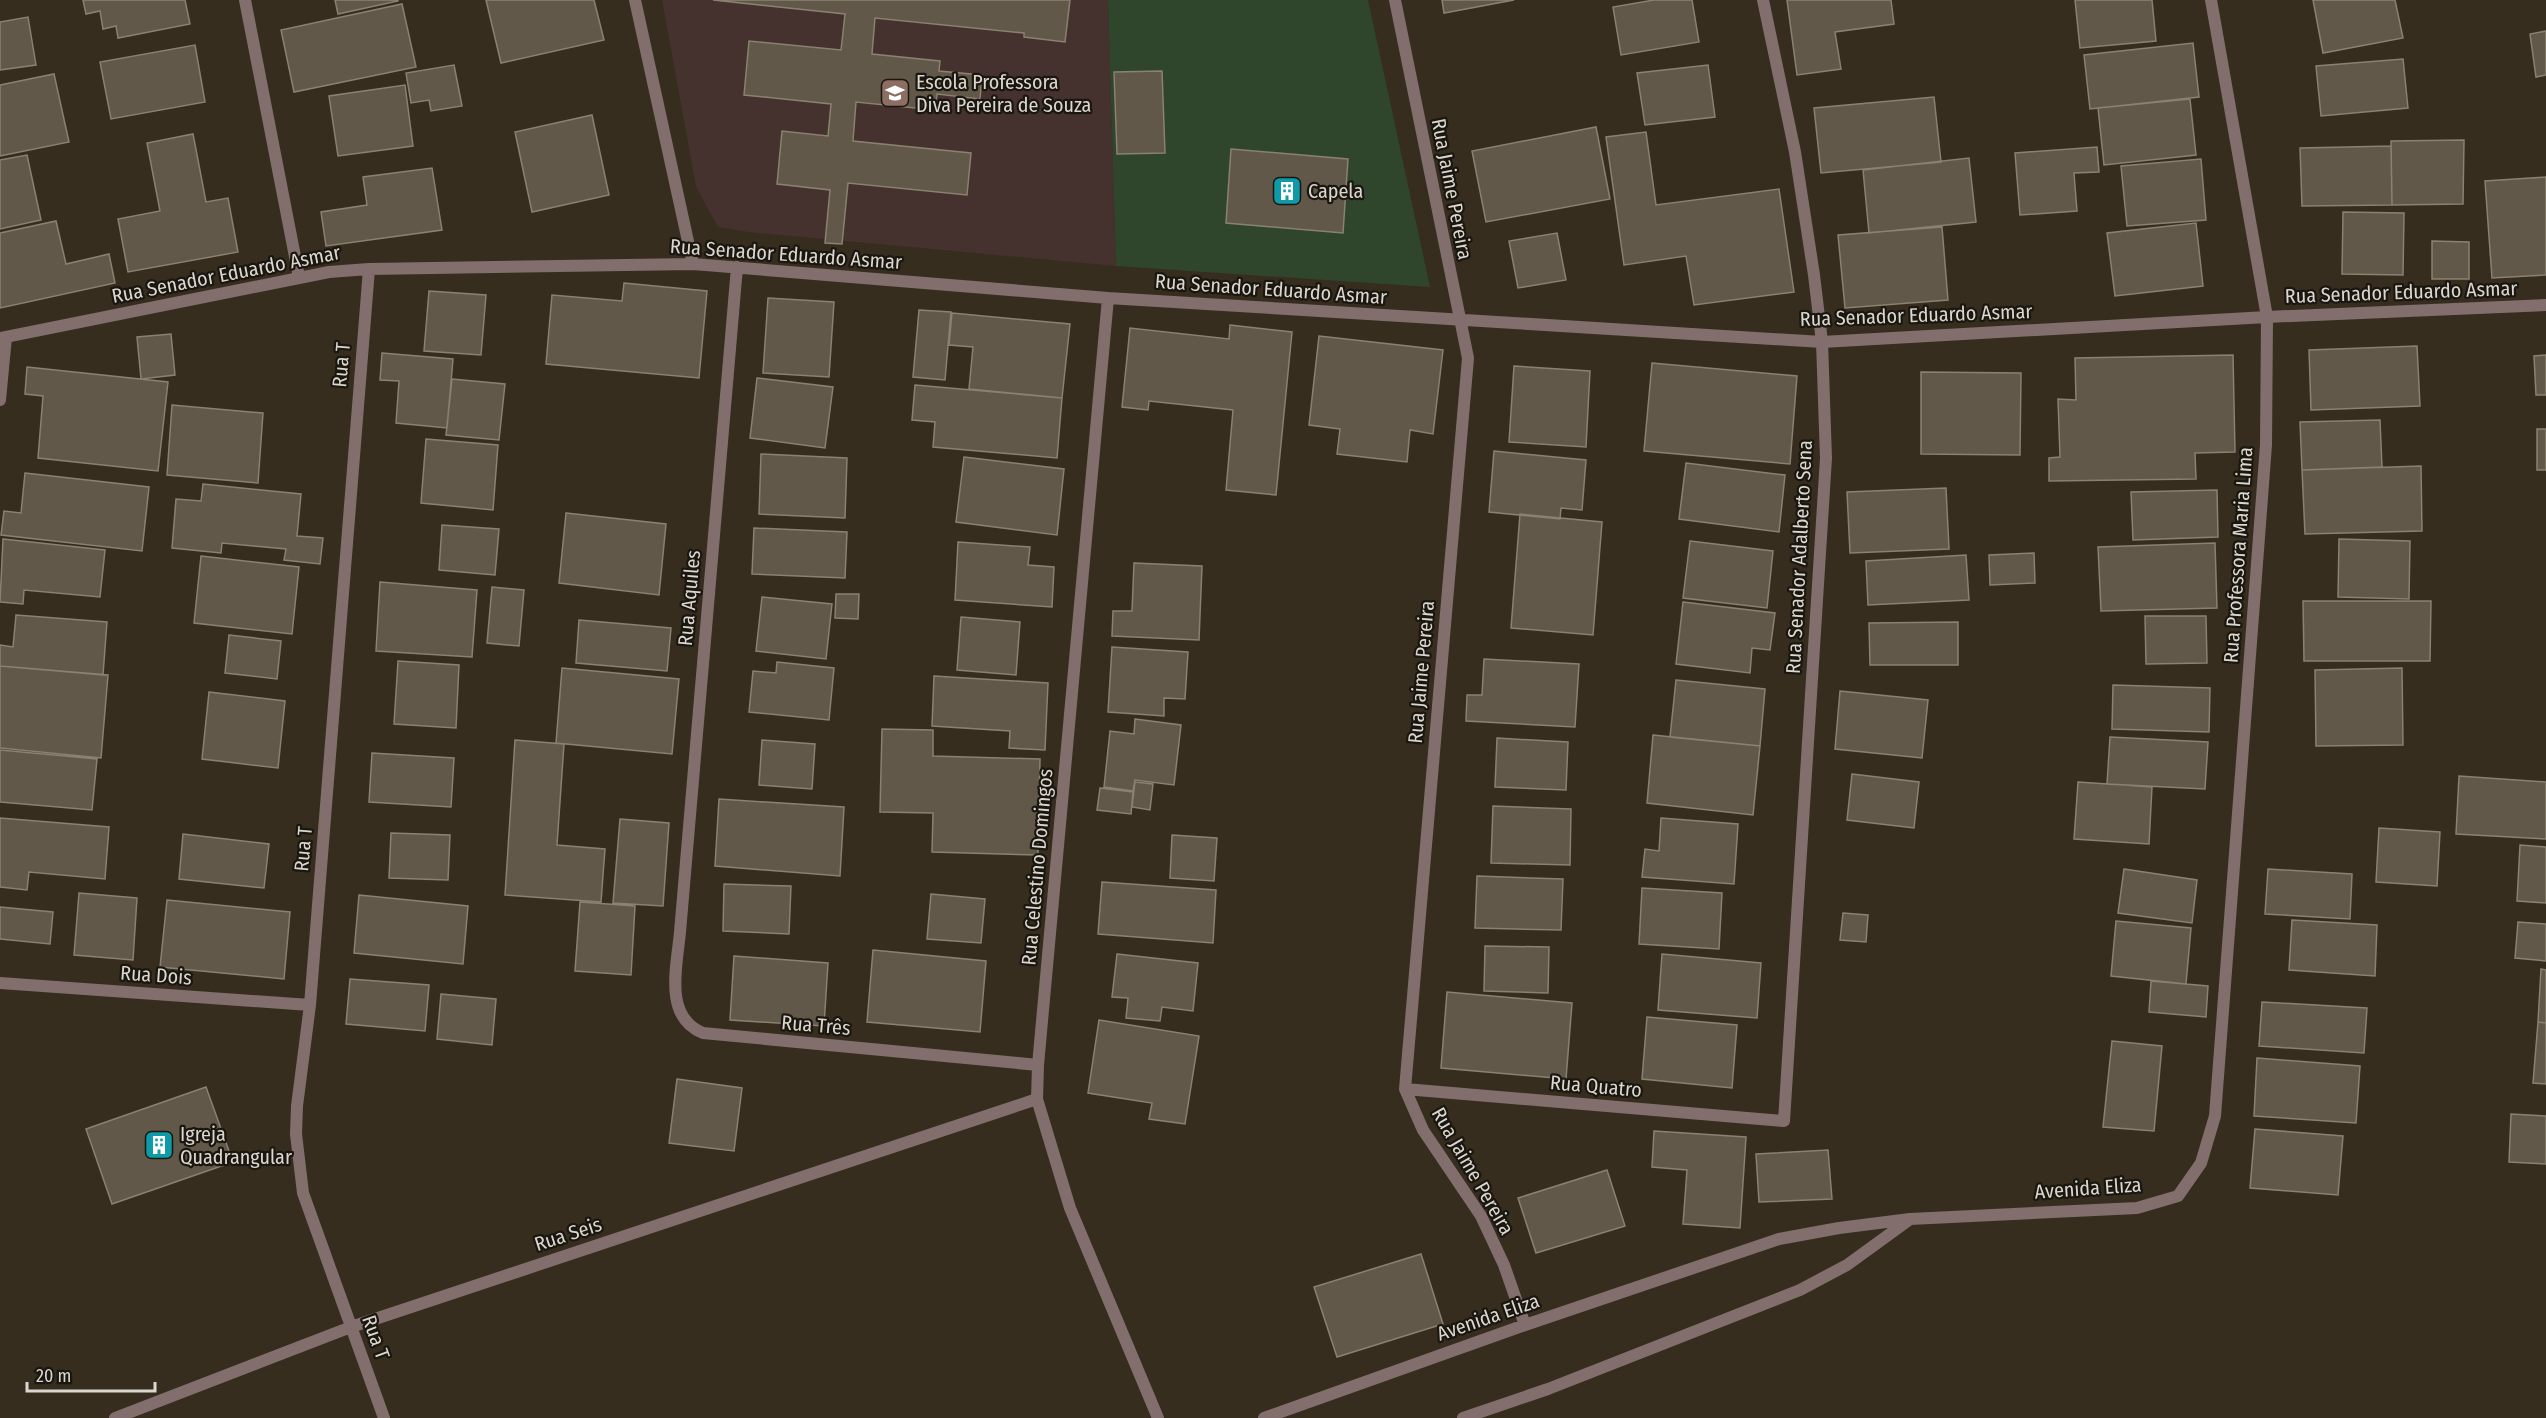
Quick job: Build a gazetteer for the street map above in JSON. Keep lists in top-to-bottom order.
{
  "streets": {
    "street": [
      "Rua Jaime Pereira",
      "Rua Senador Eduardo Asmar",
      "Rua T",
      "Rua Professora Maria Lima",
      "Rua Senador Adalberto Sena",
      "Rua Aquiles",
      "Rua Celestino Domingos",
      "Rua Dois",
      "Rua Três",
      "Rua Quatro",
      "Avenida Eliza",
      "Rua Seis"
    ]
  },
  "crossings": [
    ["Rua Jaime Pereira", "Rua Senador Eduardo Asmar"],
    ["Rua Jaime Pereira", "Rua Quatro"],
    ["Rua Jaime Pereira", "Avenida Eliza"],
    ["Rua Senador Eduardo Asmar", "Rua T"],
    ["Rua Senador Eduardo Asmar", "Rua Professora Maria Lima"],
    ["Rua Senador Eduardo Asmar", "Rua Senador Adalberto Sena"],
    ["Rua Senador Eduardo Asmar", "Rua Aquiles"],
    ["Rua Senador Eduardo Asmar", "Rua Celestino Domingos"],
    ["Rua T", "Rua Dois"],
    ["Rua T", "Rua Seis"],
    ["Rua Professora Maria Lima", "Avenida Eliza"],
    ["Rua Senador Adalberto Sena", "Rua Quatro"],
    ["Rua Aquiles", "Rua Três"],
    ["Rua Celestino Domingos", "Rua Três"],
    ["Rua Celestino Domingos", "Rua Seis"]
  ],
  "places": {
    "school or university": ["Escola Professora Diva Pereira de Souza"],
    "building": ["Capela", "Igreja Quadrangular"]
  },
  "scale_bar": "20 m"
}
